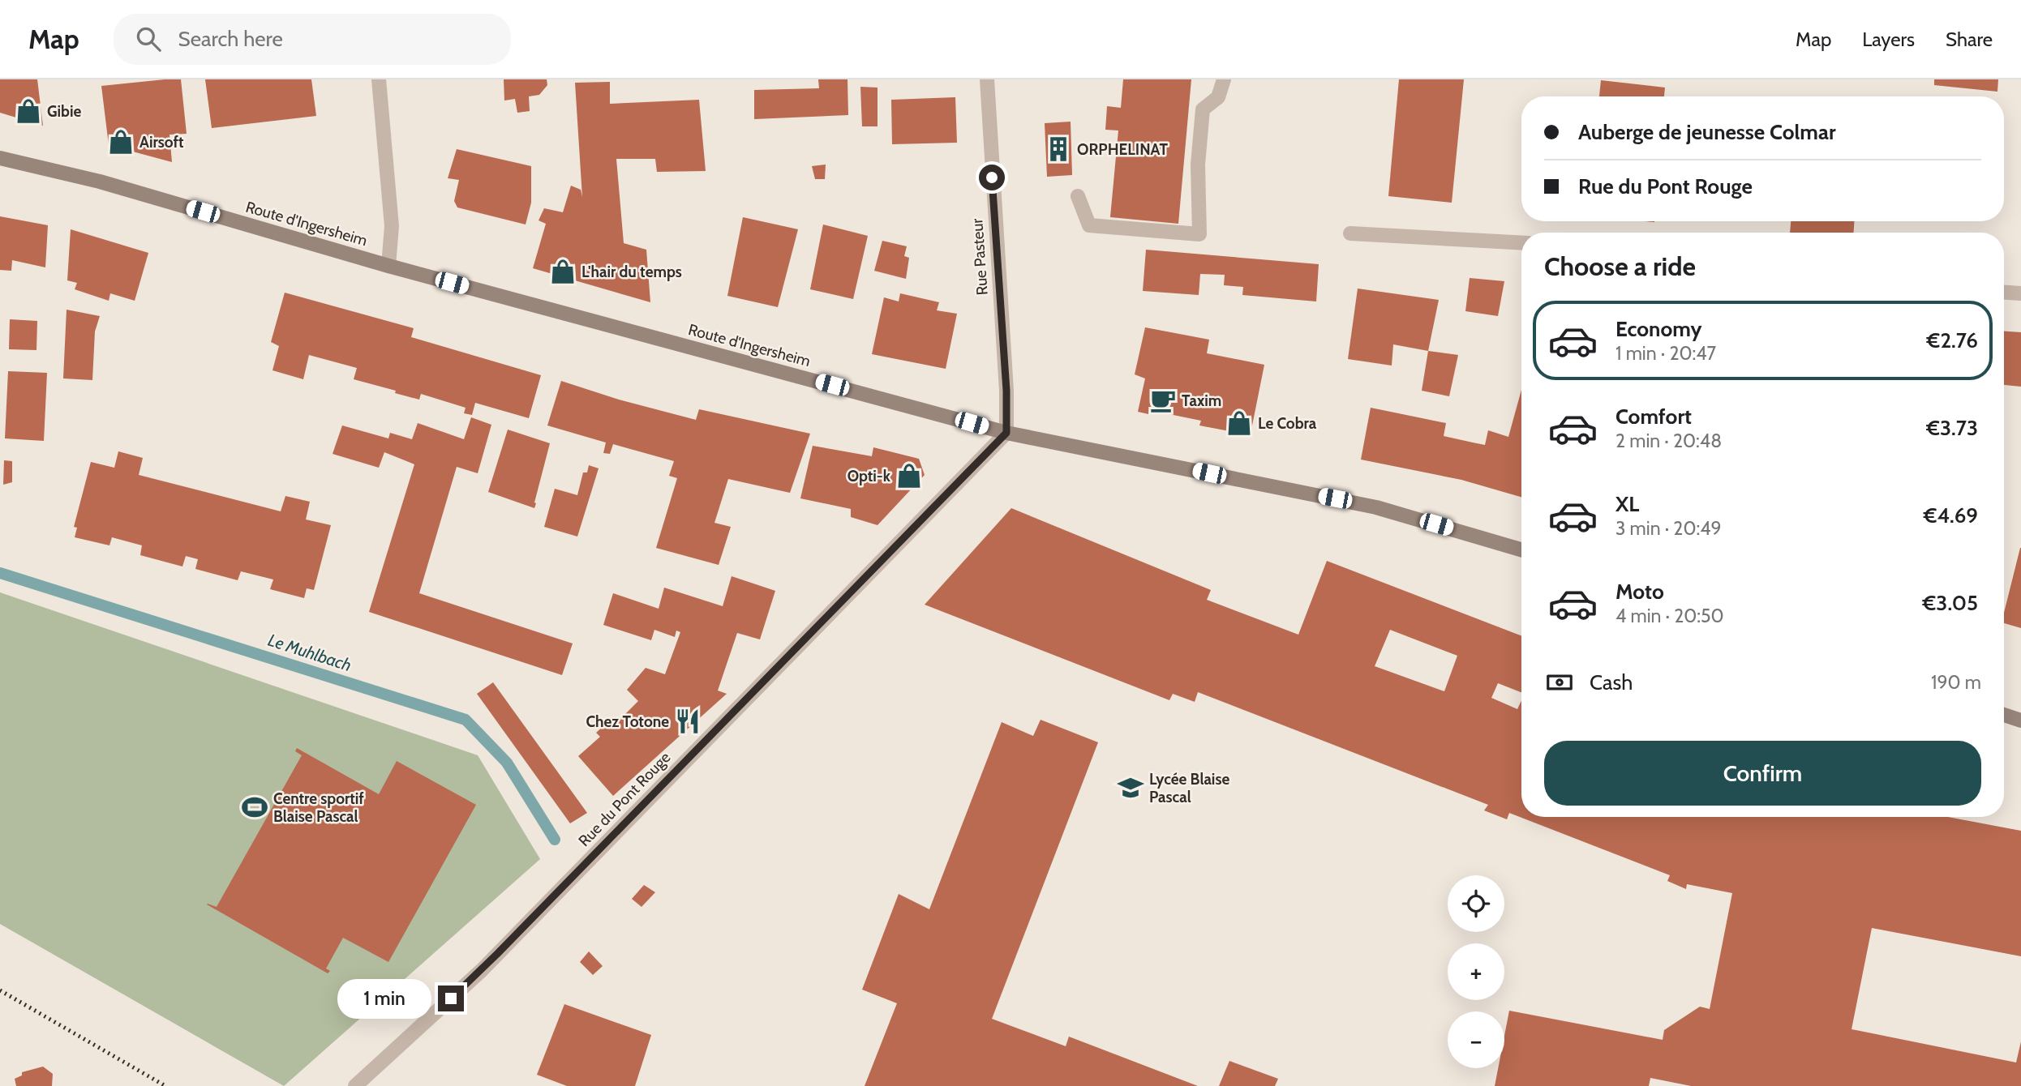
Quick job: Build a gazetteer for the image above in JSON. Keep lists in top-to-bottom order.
{
  "streets": {
    "main road": ["Route d'Ingersheim"],
    "street": ["Rue Pasteur", "Rue du Pont Rouge"]
  },
  "crossings": [
    ["Route d'Ingersheim", "Rue Pasteur"],
    ["Route d'Ingersheim", "Rue du Pont Rouge"],
    ["Rue Pasteur", "Rue du Pont Rouge"]
  ],
  "water": ["Le Muhlbach"],
  "places": {
    "shop": [
      "Gibie",
      "Airsoft",
      "L'hair du temps",
      "Le Cobra",
      "Opti-k"
    ],
    "building": ["ORPHELINAT"],
    "cafe": ["Taxim"],
    "restaurant": ["Chez Totone"],
    "school or university": ["Lycée Blaise Pascal"],
    "sports": ["Centre sportif Blaise Pascal"]
  },
  "page": {
    "header": "Map",
    "search": "Search here",
    "nav": ["Map", "Layers", "Share"],
    "banner": ["Auberge de jeunesse Colmar", "Rue du Pont Rouge"],
    "heading": "Choose a ride",
    "list": [
      {
        "name": "Economy",
        "note": "1 min · 20:47",
        "value": "€2.76"
      },
      {
        "name": "Comfort",
        "note": "2 min · 20:48",
        "value": "€3.73"
      },
      {
        "name": "XL",
        "note": "3 min · 20:49",
        "value": "€4.69"
      },
      {
        "name": "Moto",
        "note": "4 min · 20:50",
        "value": "€3.05"
      }
    ],
    "pay": ["Cash", "190 m"],
    "buttons": "Confirm",
    "map_buttons": ["+", "−"],
    "bubble": "1 min"
  }
}
